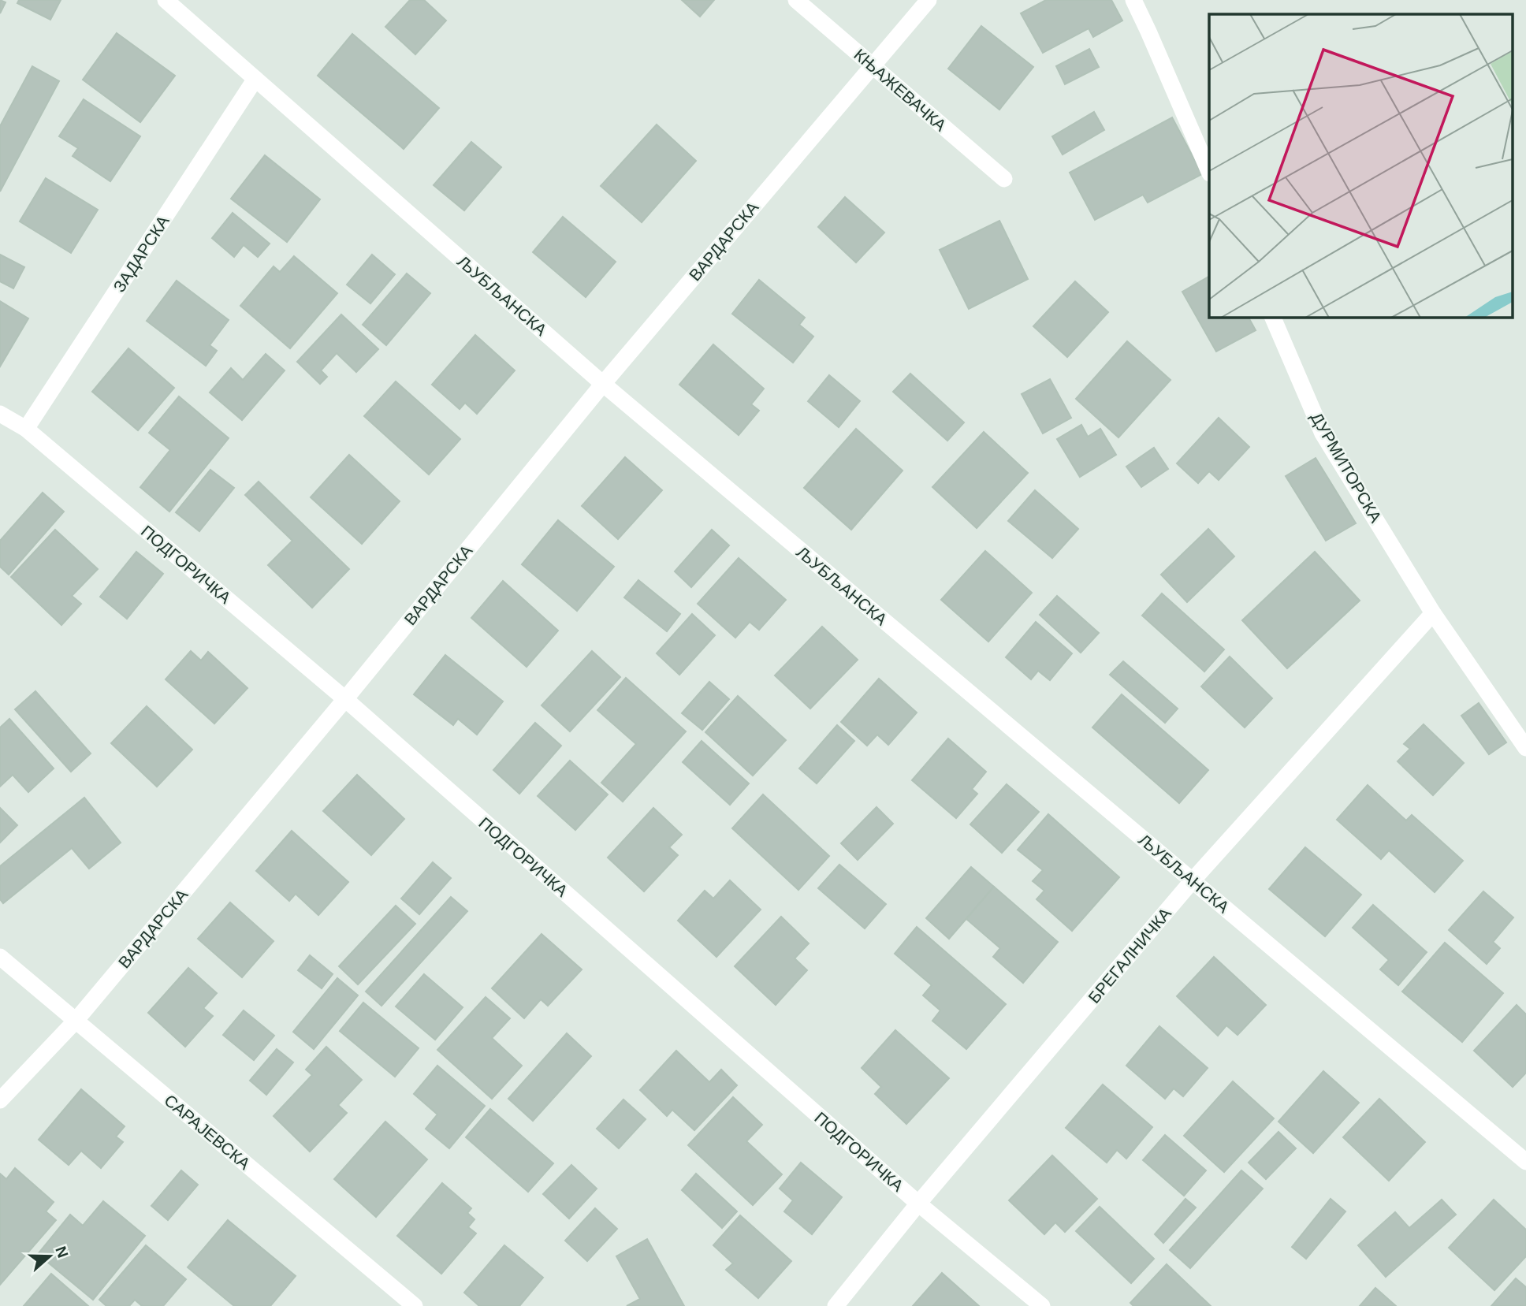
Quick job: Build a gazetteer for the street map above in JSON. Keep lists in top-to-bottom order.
{
  "streets": {
    "street": [
      "КЊАЖЕВАЧКА",
      "ВАРДАРСКА",
      "ЗАДАРСКА",
      "ЉУБЉАНСКА",
      "ДУРМИТОРСКА",
      "ПОДГОРИЧКА",
      "БРЕГАЛНИЧКА",
      "САРАЈЕВСКА"
    ]
  },
  "crossings": [
    ["КЊАЖЕВАЧКА", "ВАРДАРСКА"],
    ["ВАРДАРСКА", "ЉУБЉАНСКА"],
    ["ВАРДАРСКА", "ПОДГОРИЧКА"],
    ["ВАРДАРСКА", "САРАЈЕВСКА"],
    ["ЗАДАРСКА", "ЉУБЉАНСКА"],
    ["ЗАДАРСКА", "ПОДГОРИЧКА"],
    ["ЉУБЉАНСКА", "БРЕГАЛНИЧКА"],
    ["ДУРМИТОРСКА", "БРЕГАЛНИЧКА"],
    ["ПОДГОРИЧКА", "БРЕГАЛНИЧКА"]
  ],
  "north": "right"
}
